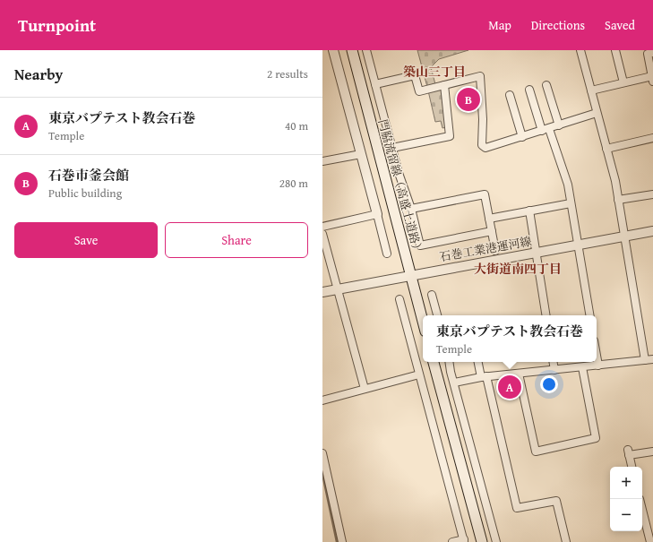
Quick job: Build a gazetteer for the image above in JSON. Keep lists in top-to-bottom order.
{
  "streets": {
    "main road": ["門脇流留線（高盛土道路）"],
    "street": ["石巻工業港運河線"]
  },
  "crossings": [
    ["門脇流留線（高盛土道路）", "石巻工業港運河線"]
  ],
  "districts": ["築山三丁目", "大街道南四丁目"],
  "page": {
    "header": "Turnpoint",
    "nav": ["Map", "Directions", "Saved"],
    "heading": ["Nearby", "2 results"],
    "pins": ["B", "A"],
    "list": [
      {
        "mark": "A",
        "name": "東京バプテスト教会石巻",
        "note": "Temple",
        "value": "40 m"
      },
      {
        "mark": "B",
        "name": "石巻市釜会館",
        "note": "Public building",
        "value": "280 m"
      }
    ],
    "buttons": ["Save", "Share"],
    "popup": ["東京バプテスト教会石巻", "Temple"],
    "map_buttons": ["+", "−"]
  }
}
